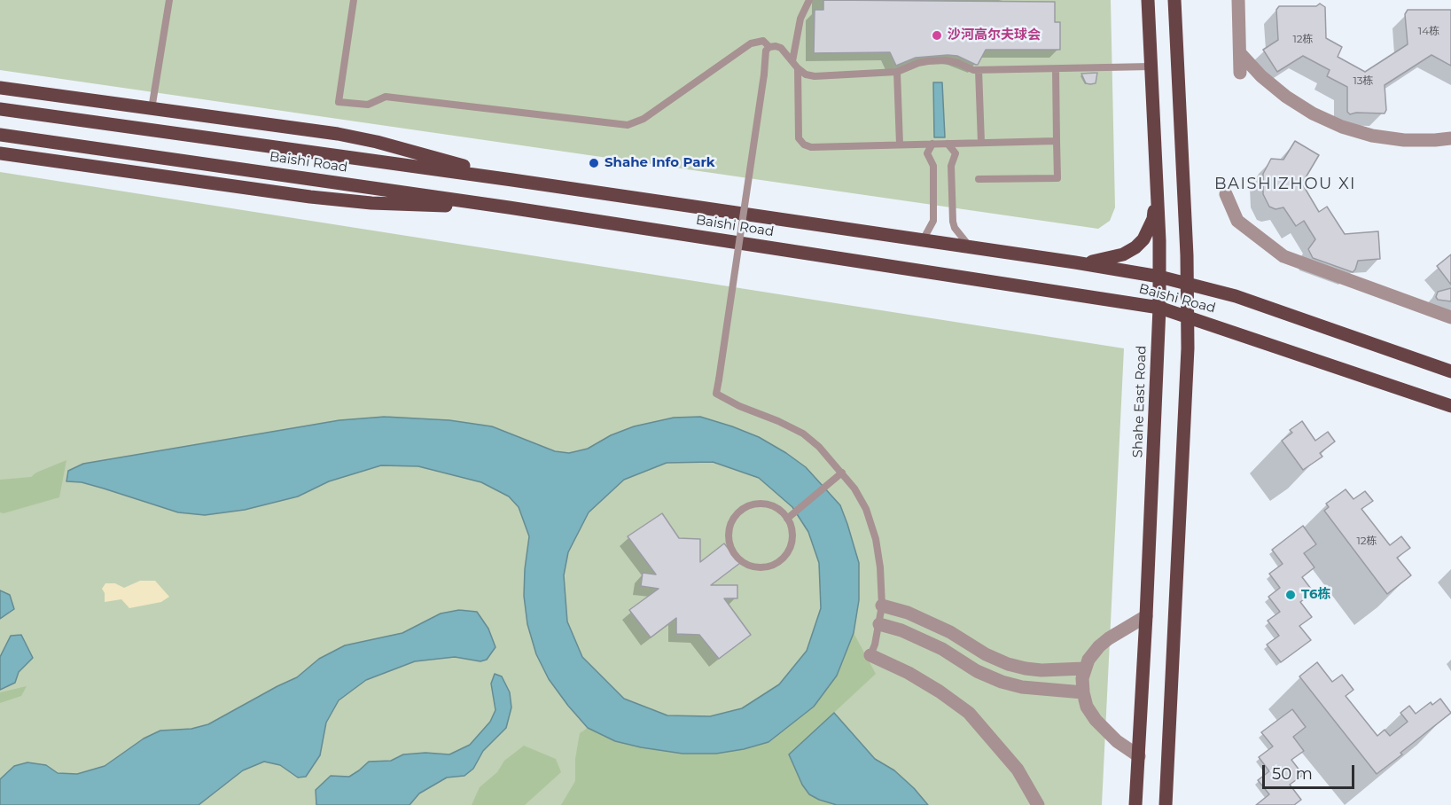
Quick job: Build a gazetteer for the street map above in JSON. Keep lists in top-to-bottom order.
{
  "streets": {
    "main road": ["Baishi Road", "Shahe East Road"]
  },
  "crossings": [
    ["Baishi Road", "Shahe East Road"]
  ],
  "districts": ["BAISHIZHOU XI"],
  "places": ["沙河高尔夫球会", "Shahe Info Park", "T6栋"],
  "house_numbers": [
    "14栋",
    "12栋",
    "13栋",
    "12栋"
  ],
  "scale_bar": "50 m"
}
